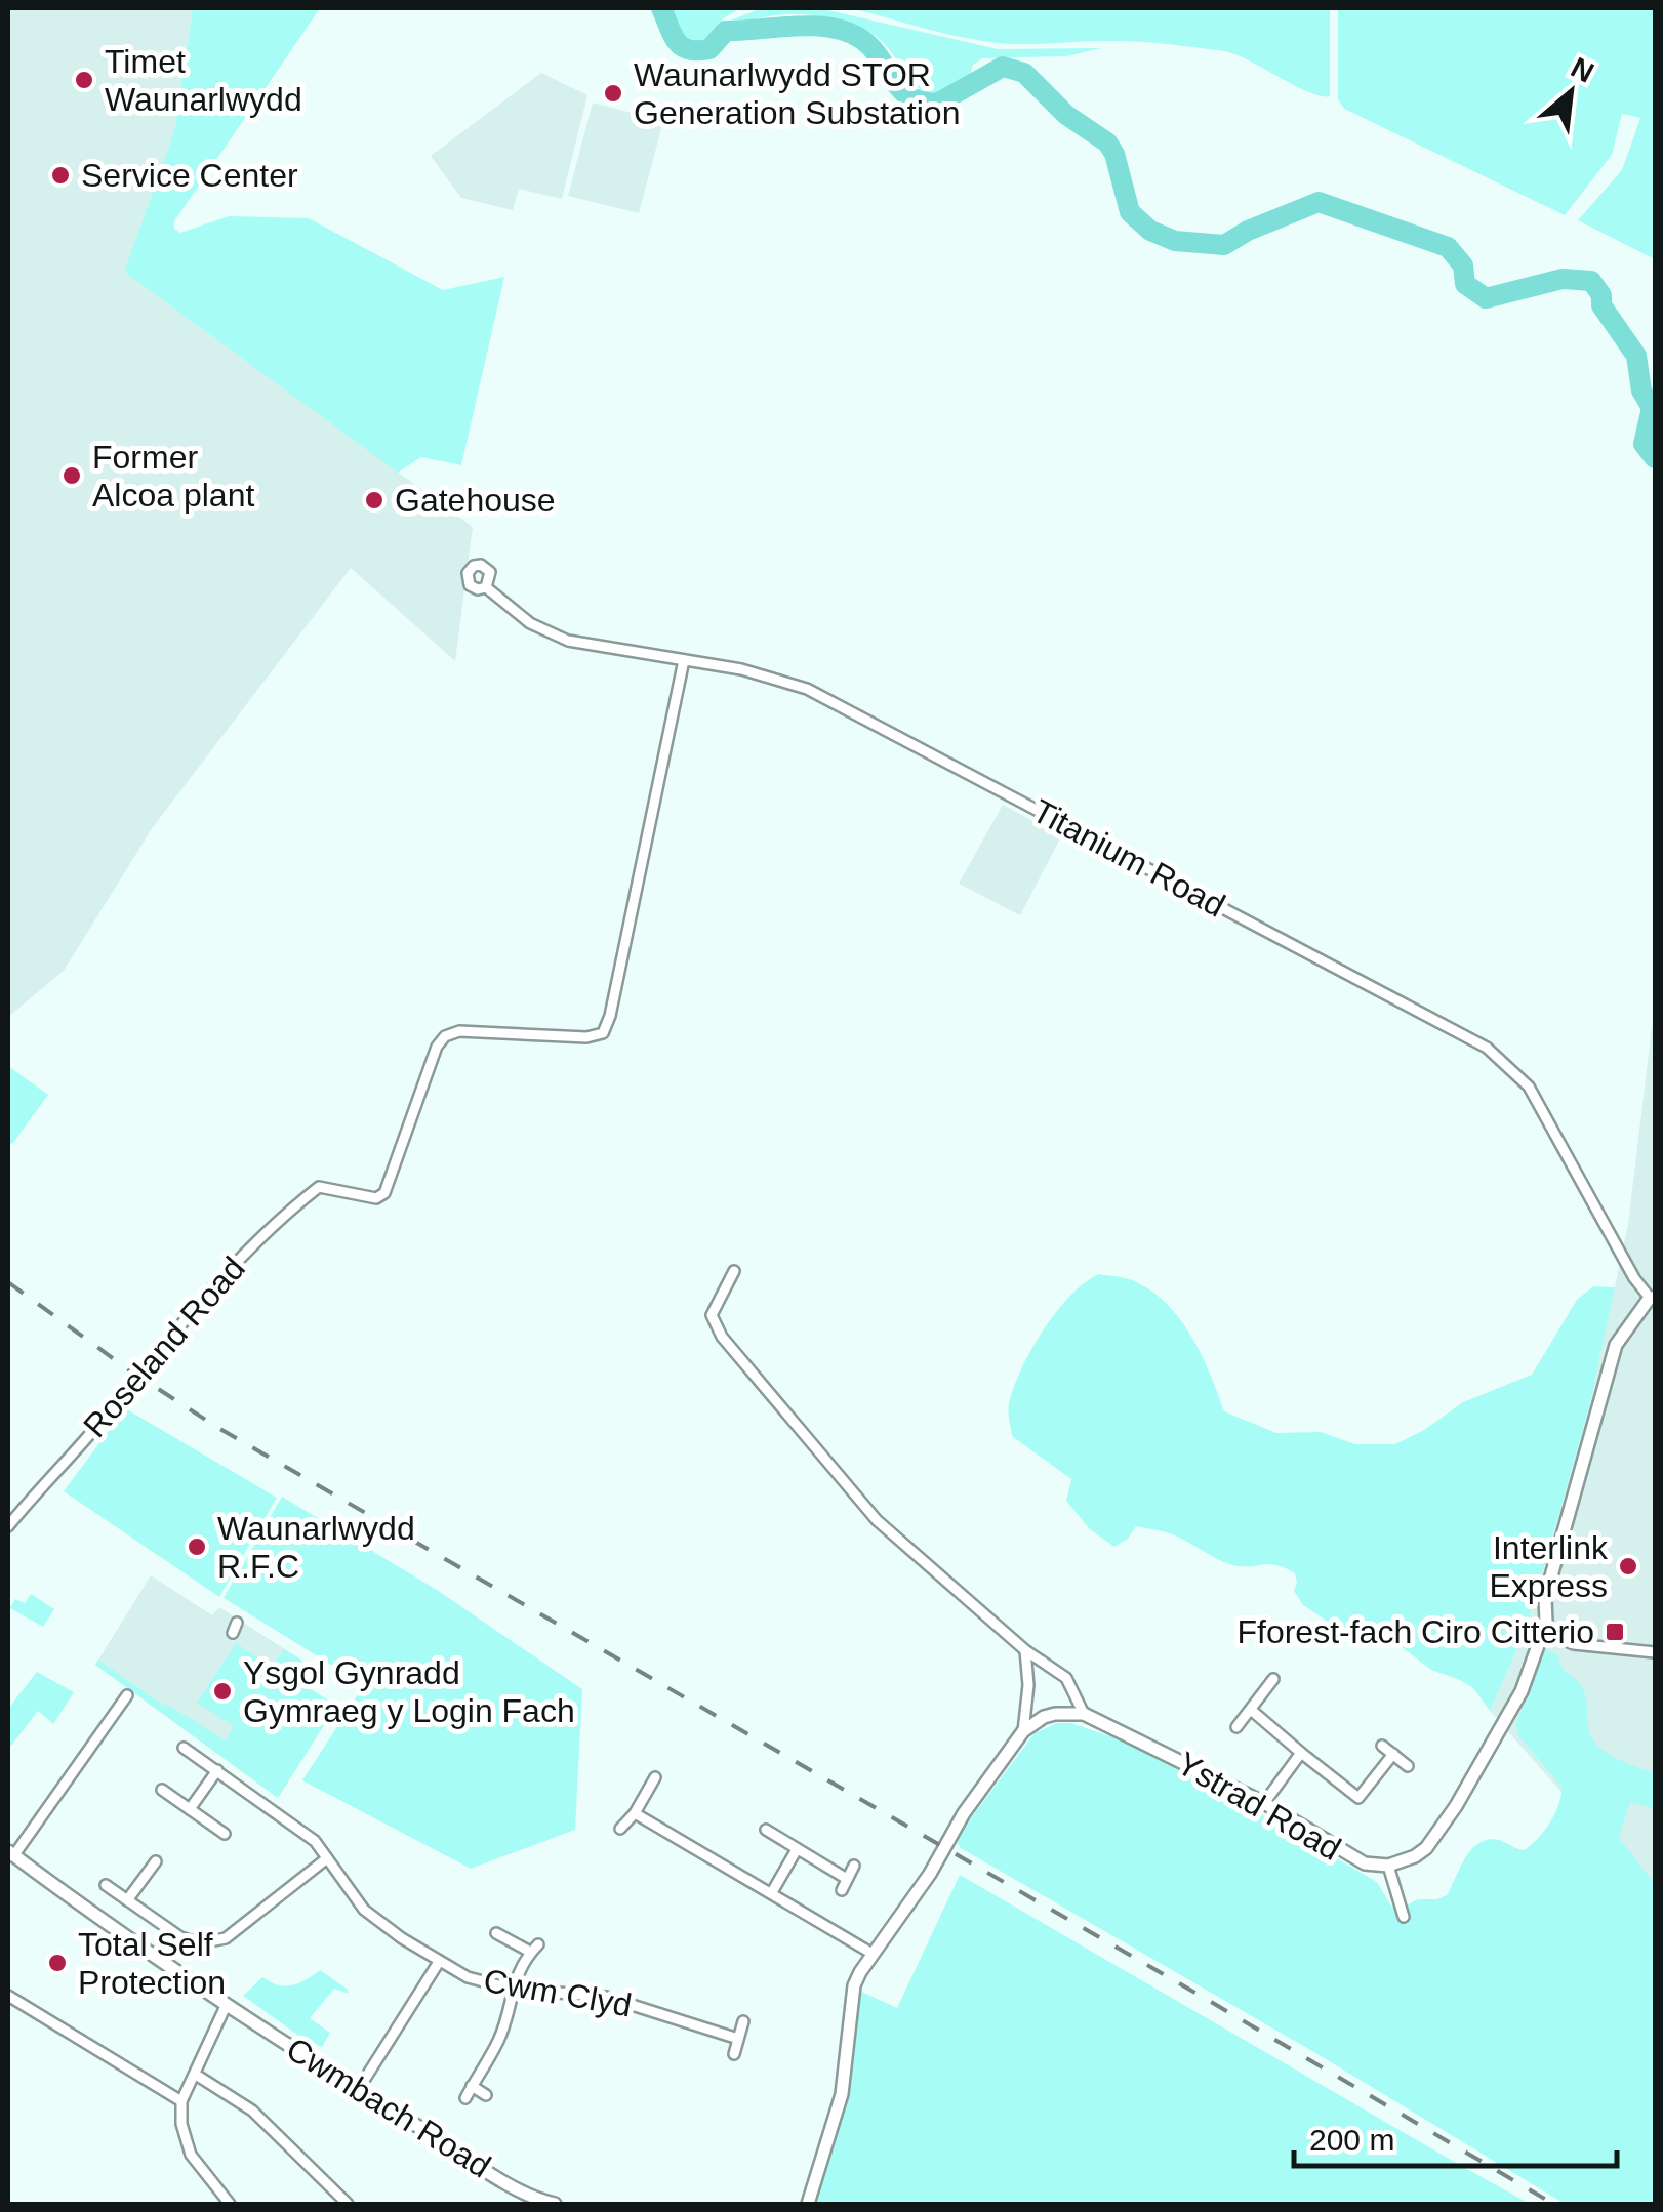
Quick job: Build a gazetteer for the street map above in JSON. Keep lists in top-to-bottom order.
{
  "streets": {
    "street": [
      "Titanium Road",
      "Roseland Road",
      "Ystrad Road",
      "Cwm Clyd",
      "Cwmbach Road"
    ]
  },
  "crossings": [
    ["Titanium Road", "Roseland Road"],
    ["Cwm Clyd", "Cwmbach Road"]
  ],
  "places": {
    "other": [
      "Timet Waunarlwydd",
      "Waunarlwydd STOR Generation Substation",
      "Service Center",
      "Former Alcoa plant",
      "Gatehouse",
      "Waunarlwydd R.F.C",
      "Interlink Express",
      "Ysgol Gynradd Gymraeg y Login Fach",
      "Total Self Protection"
    ],
    "transit": ["Fforest-fach Ciro Citterio"]
  },
  "scale_bar": "200 m",
  "north": "top right"
}
